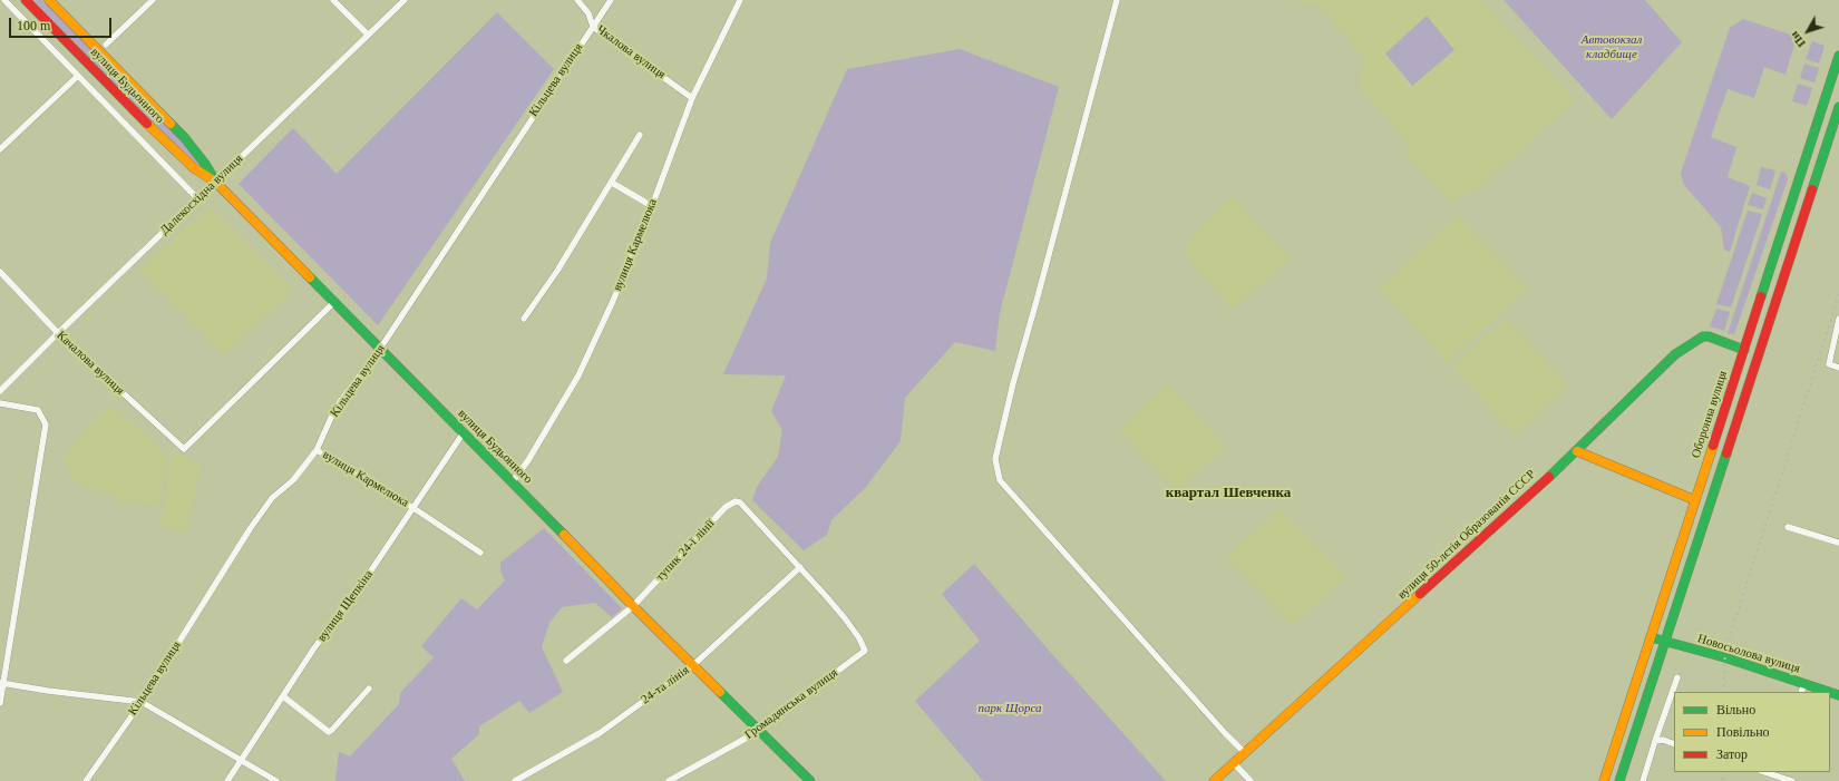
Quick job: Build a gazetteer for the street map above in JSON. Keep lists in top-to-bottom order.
{
  "streets": {
    "main road": [
      "вулиця Будьонного",
      "Оборонна вулиця",
      "вулиця 50-лєтія Образованія СССР",
      "Новосьолова вулиця"
    ],
    "street": [
      "Чкалова вулиця",
      "Кільцева вулиця",
      "Далекосхідна вулиця",
      "вулиця Кармелюка",
      "Качалова вулиця",
      "тупик 24-ї лінії",
      "вулиця Щепкіна",
      "24-та лінія",
      "Громадянська вулиця"
    ]
  },
  "crossings": [
    ["Чкалова вулиця", "Кільцева вулиця"],
    ["Чкалова вулиця", "вулиця Кармелюка"],
    ["Кільцева вулиця", "вулиця Будьонного"],
    ["Кільцева вулиця", "вулиця Кармелюка"],
    ["вулиця Будьонного", "Далекосхідна вулиця"],
    ["вулиця Будьонного", "вулиця Кармелюка"],
    ["вулиця Будьонного", "Качалова вулиця"],
    ["вулиця Будьонного", "тупик 24-ї лінії"],
    ["вулиця Будьонного", "вулиця Щепкіна"],
    ["вулиця Будьонного", "24-та лінія"],
    ["вулиця Будьонного", "Громадянська вулиця"],
    ["Далекосхідна вулиця", "Качалова вулиця"],
    ["вулиця Кармелюка", "вулиця Щепкіна"],
    ["Оборонна вулиця", "вулиця 50-лєтія Образованія СССР"],
    ["Оборонна вулиця", "Новосьолова вулиця"],
    ["тупик 24-ї лінії", "24-та лінія"],
    ["тупик 24-ї лінії", "Громадянська вулиця"],
    ["24-та лінія", "Громадянська вулиця"]
  ],
  "districts": ["квартал Шевченка"],
  "parks": ["Автовокзал кладбище", "парк Щорса"],
  "legend": ["Вільно", "Повільно", "Затор"],
  "scale_bar": "100 m",
  "north": "bottom left"
}
